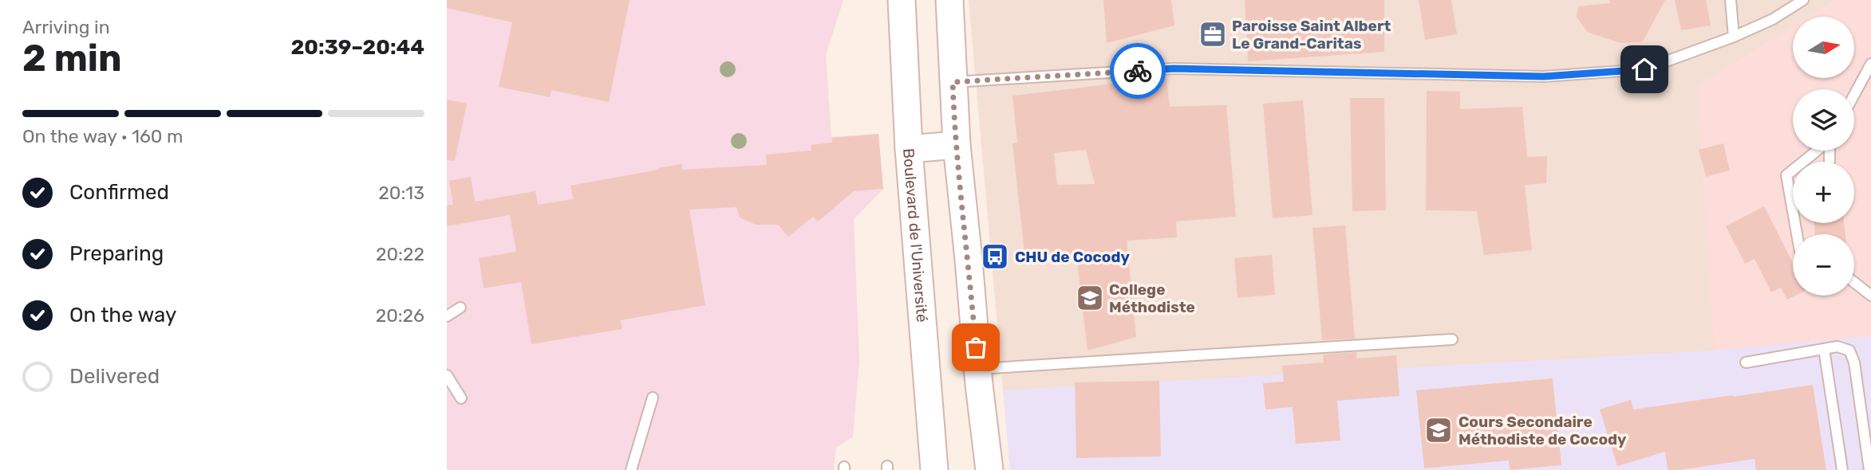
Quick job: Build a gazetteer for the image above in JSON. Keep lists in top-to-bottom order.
{
  "streets": {
    "street": ["Boulevard de l'Université"]
  },
  "places": {
    "office": ["Paroisse Saint Albert Le Grand-Caritas"],
    "bus stop": ["CHU de Cocody"],
    "school or university": ["College Méthodiste", "Cours Secondaire Méthodiste de Cocody"]
  },
  "north": "right",
  "page": {
    "heading": ["2 min", "Arriving in", "20:39–20:44"],
    "map_buttons": ["+", "−"],
    "bar": "On the way · 160 m",
    "list": [
      ["Confirmed", "20:13"],
      ["Preparing", "20:22"],
      ["On the way", "20:26"],
      "Delivered"
    ]
  }
}
